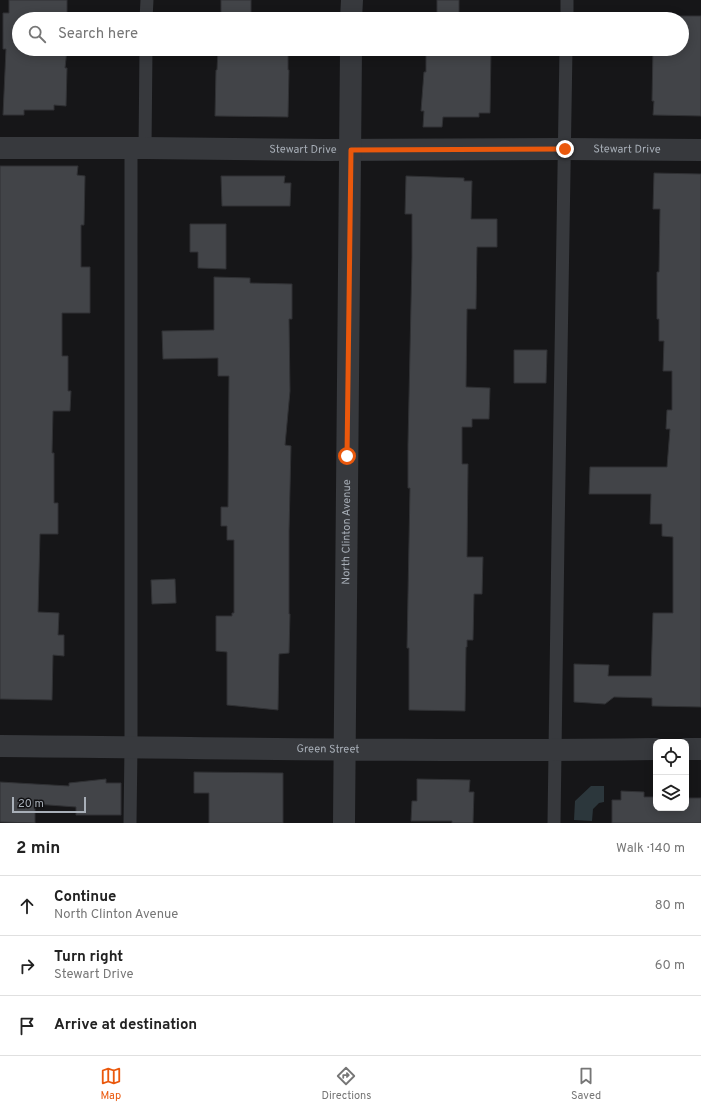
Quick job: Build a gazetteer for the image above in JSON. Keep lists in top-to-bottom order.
{
  "streets": {
    "street": ["Stewart Drive", "North Clinton Avenue", "Green Street"]
  },
  "crossings": [
    ["Stewart Drive", "North Clinton Avenue"],
    ["North Clinton Avenue", "Green Street"]
  ],
  "scale_bar": "20 m",
  "page": {
    "search": "Search here",
    "scale": "20 m",
    "heading": ["2 min", "Walk · 140 m"],
    "list": [
      ["Continue", "North Clinton Avenue", "80 m"],
      ["Turn right", "Stewart Drive", "60 m"],
      "Arrive at destination"
    ],
    "nav": ["Map", "Directions", "Saved"]
  }
}
